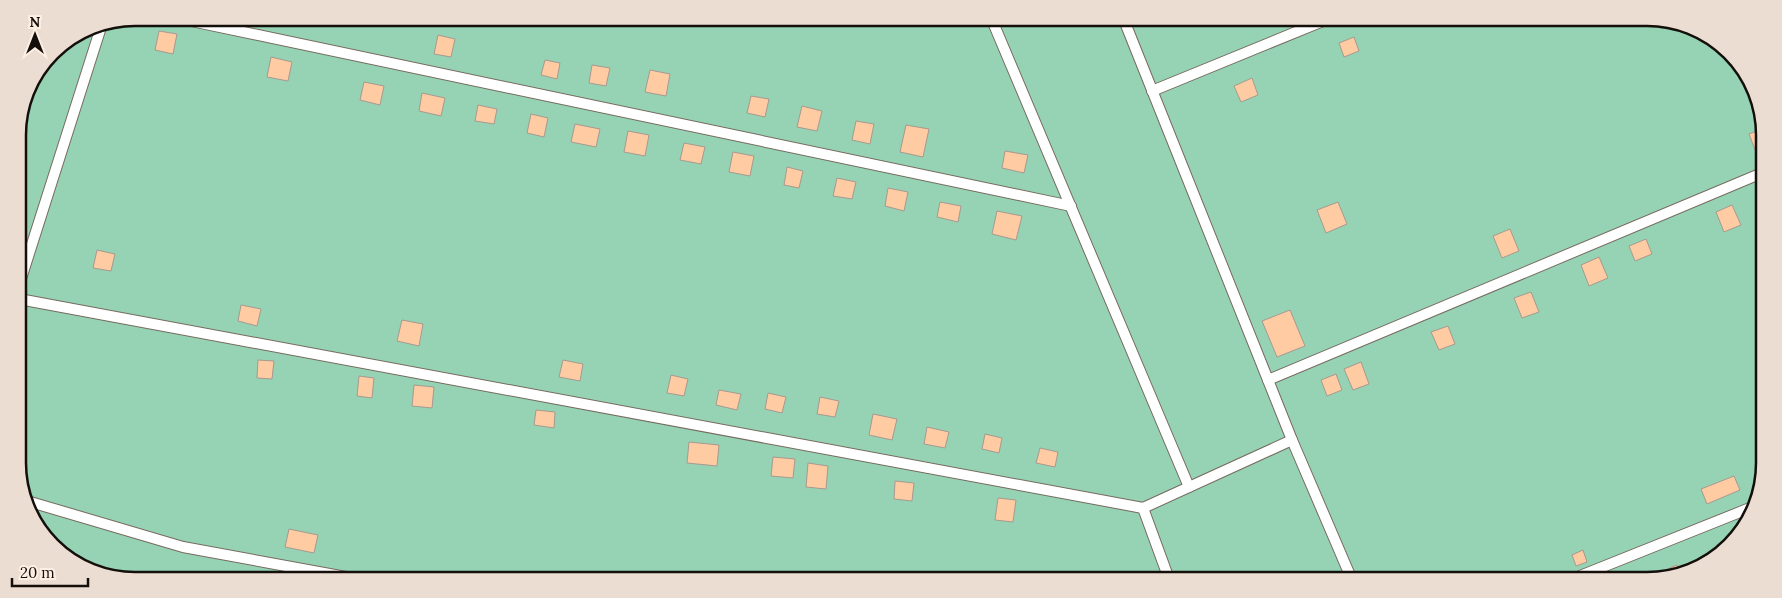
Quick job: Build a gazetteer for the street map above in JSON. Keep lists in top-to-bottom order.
{
  "scale_bar": "20 m",
  "north": "top"
}
